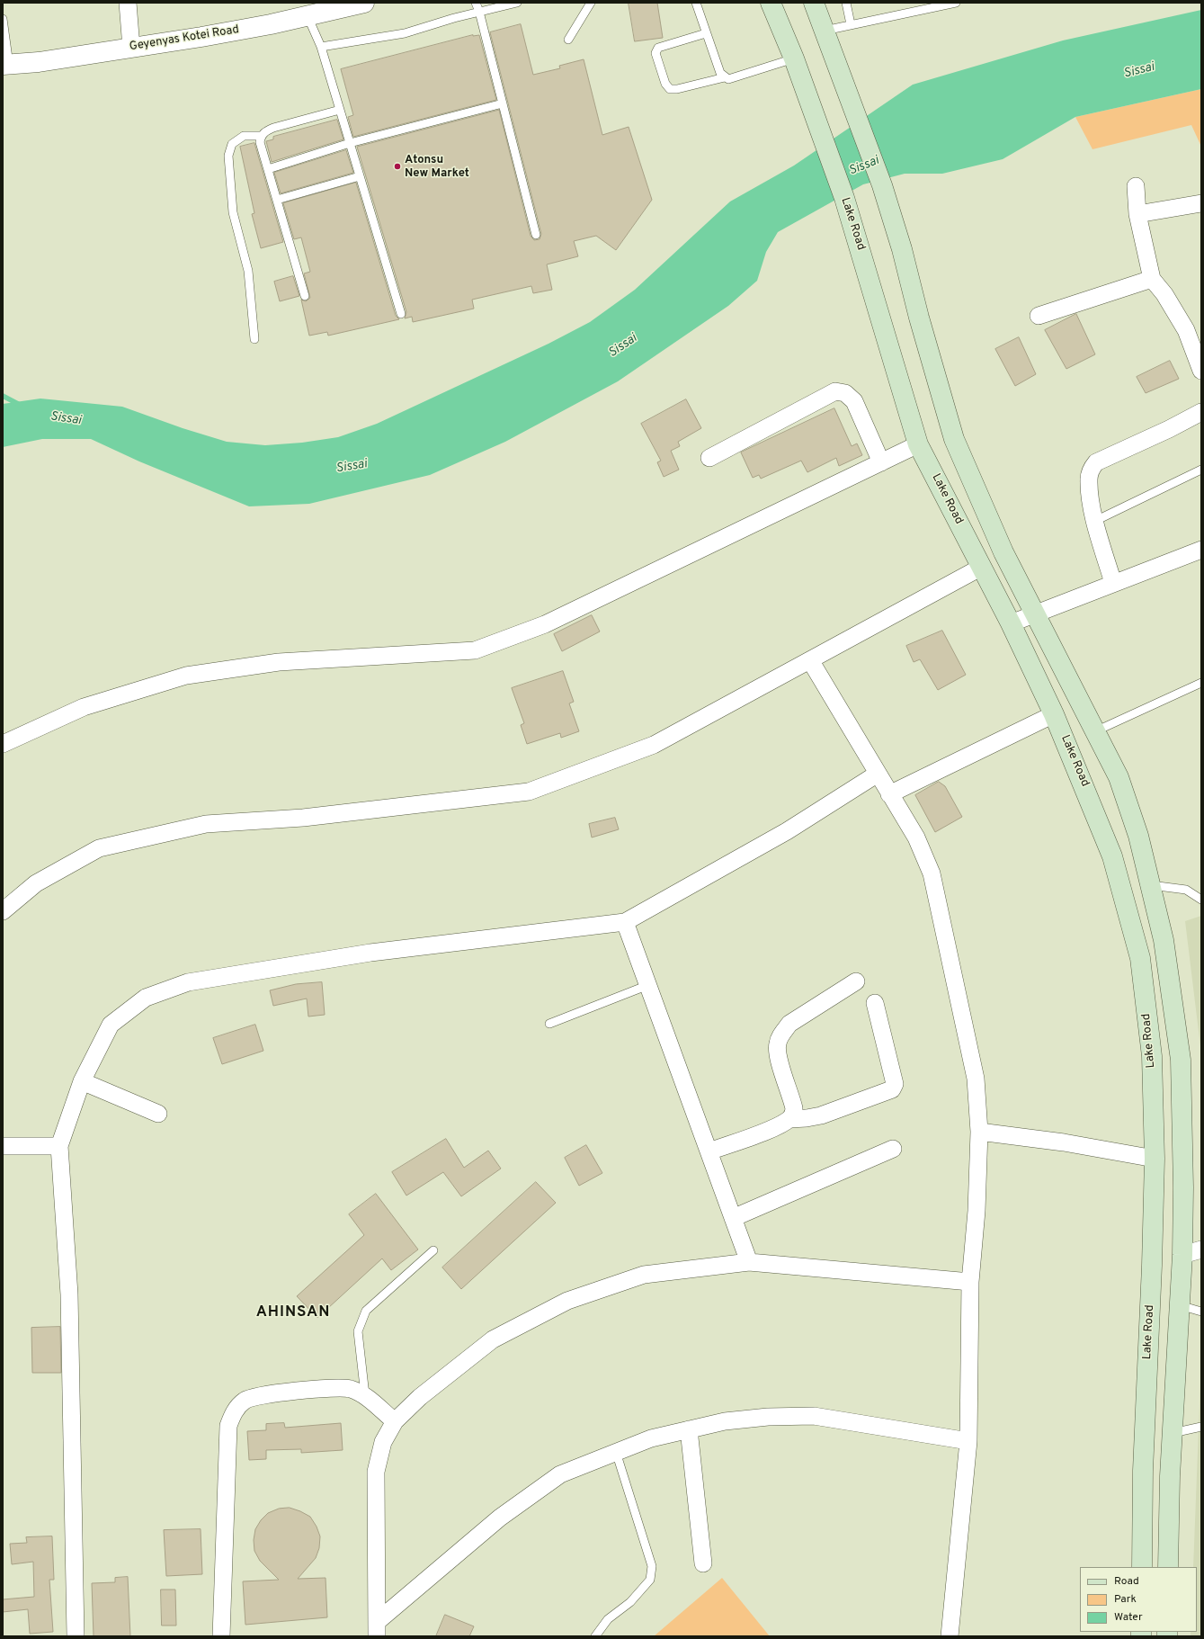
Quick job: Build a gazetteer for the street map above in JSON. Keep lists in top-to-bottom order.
{
  "streets": {
    "main road": ["Lake Road"],
    "street": ["Geyenyas Kotei Road"]
  },
  "districts": ["AHINSAN"],
  "water": ["Sissai"],
  "places": ["Atonsu New Market"],
  "legend": ["Road", "Park", "Water"]
}
